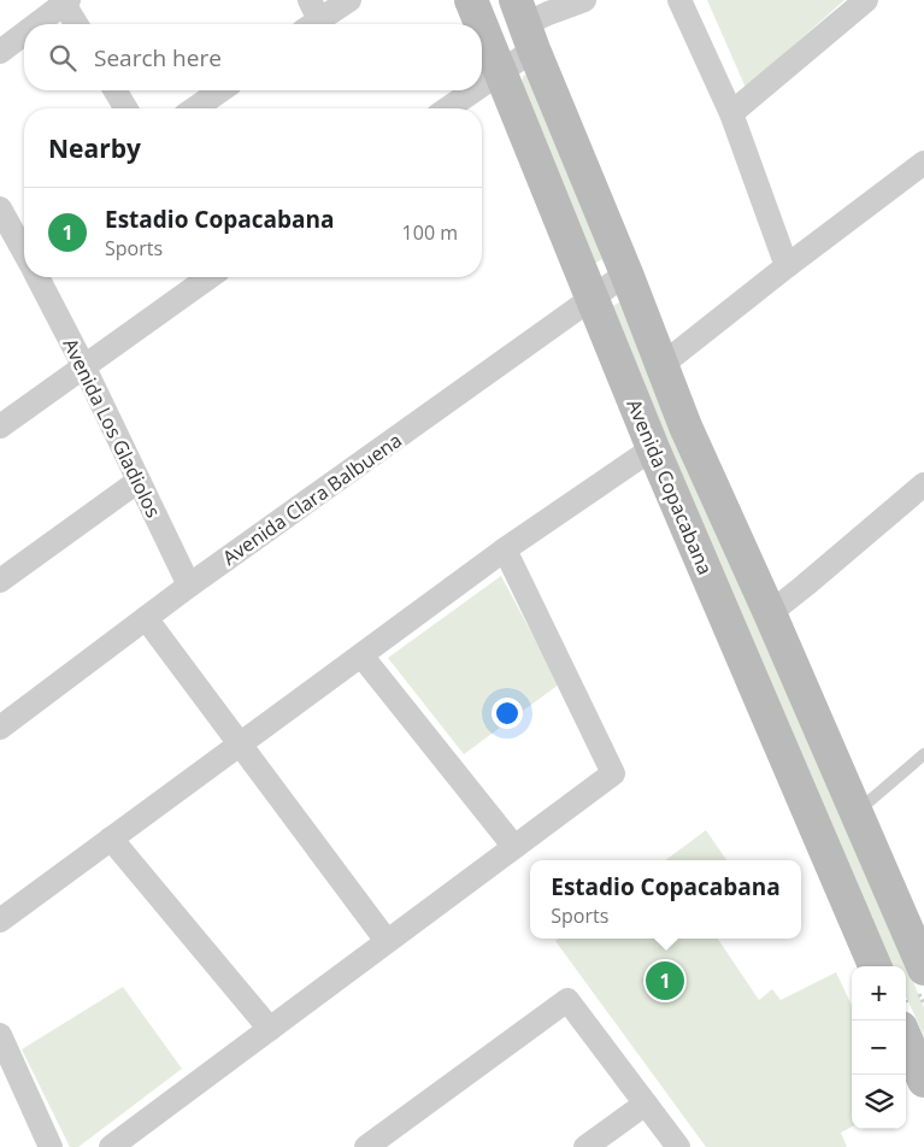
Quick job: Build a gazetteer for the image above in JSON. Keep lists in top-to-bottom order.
{
  "streets": {
    "main road": ["Avenida Copacabana"],
    "street": ["Avenida Los Gladiolos", "Avenida Clara Balbuena"]
  },
  "crossings": [
    ["Avenida Los Gladiolos", "Avenida Clara Balbuena"],
    ["Avenida Copacabana", "Avenida Clara Balbuena"]
  ],
  "page": {
    "search": "Search here",
    "heading": "Nearby",
    "list": [
      {
        "mark": "1",
        "name": "Estadio Copacabana",
        "note": "Sports",
        "value": "100 m"
      }
    ],
    "popup": ["Estadio Copacabana", "Sports"],
    "pins": "1",
    "map_buttons": ["+", "−"]
  }
}
